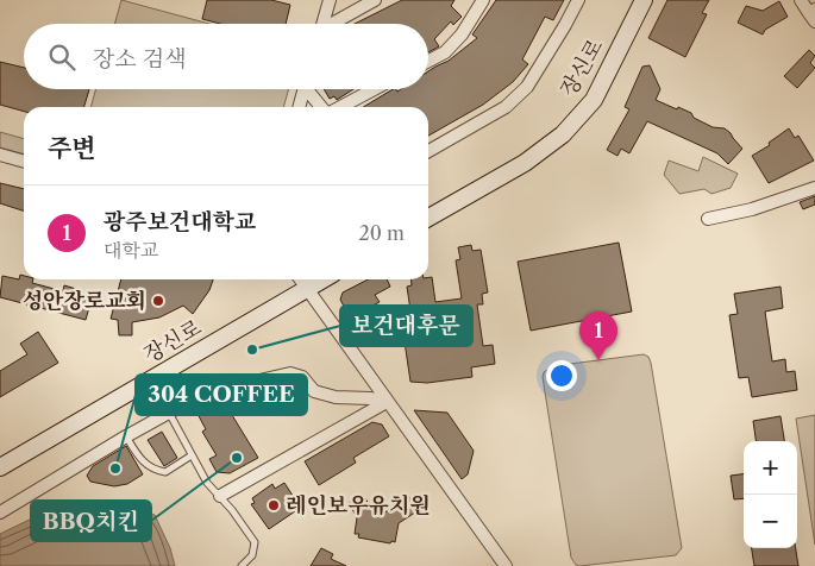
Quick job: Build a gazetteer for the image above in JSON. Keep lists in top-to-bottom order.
{
  "streets": {
    "main road": ["장신로"]
  },
  "places": [
    "성안장로교회",
    "보건대후문",
    "BBQ치킨",
    "304 COFFEE",
    "레인보우유치원"
  ],
  "page": {
    "search": "장소 검색",
    "heading": "주변",
    "list": [
      {
        "mark": "1",
        "name": "광주보건대학교",
        "note": "대학교",
        "value": "20 m"
      }
    ],
    "pins": "1",
    "map_buttons": ["+", "−"]
  }
}
